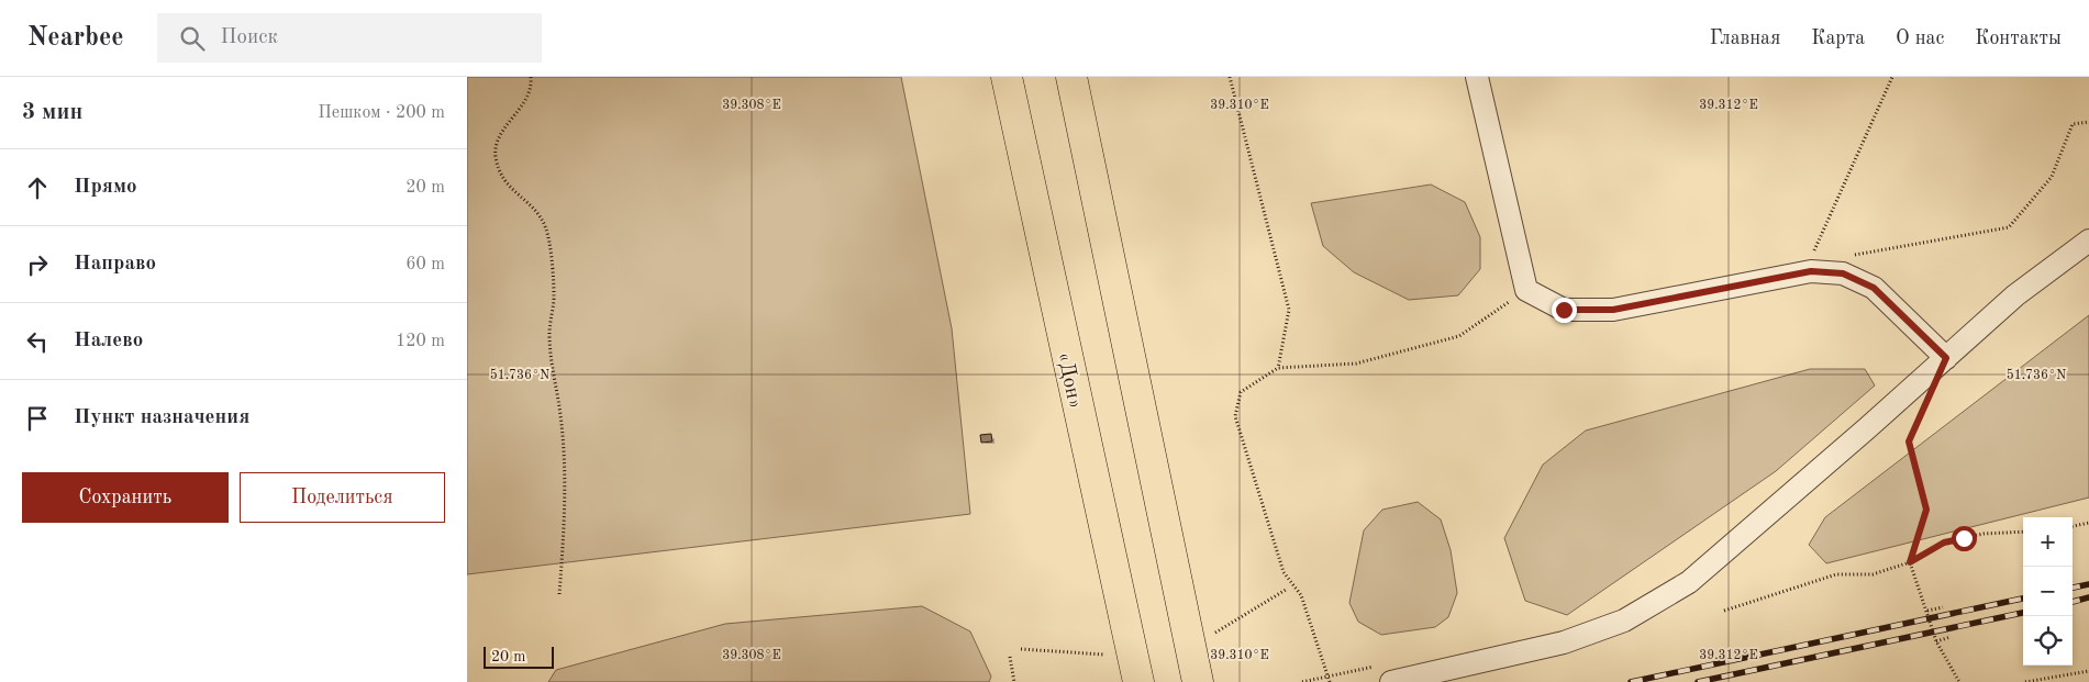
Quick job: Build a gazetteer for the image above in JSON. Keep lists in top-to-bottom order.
{
  "streets": {
    "highway": ["«Дон»"]
  },
  "scale_bar": "20 m",
  "page": {
    "header": "Nearbee",
    "search": "Поиск",
    "nav": [
      "Главная",
      "Карта",
      "О нас",
      "Контакты"
    ],
    "heading": ["3 мин", "Пешком · 200 m"],
    "list": [
      ["Прямо", "20 m"],
      ["Направо", "60 m"],
      ["Налево", "120 m"],
      "Пункт назначения"
    ],
    "buttons": ["Сохранить", "Поделиться"],
    "map_buttons": ["+", "−"],
    "scale": "20 m"
  },
  "coordinates": [
    "39.308°E",
    "39.310°E",
    "39.312°E",
    "51.736°N"
  ]
}
